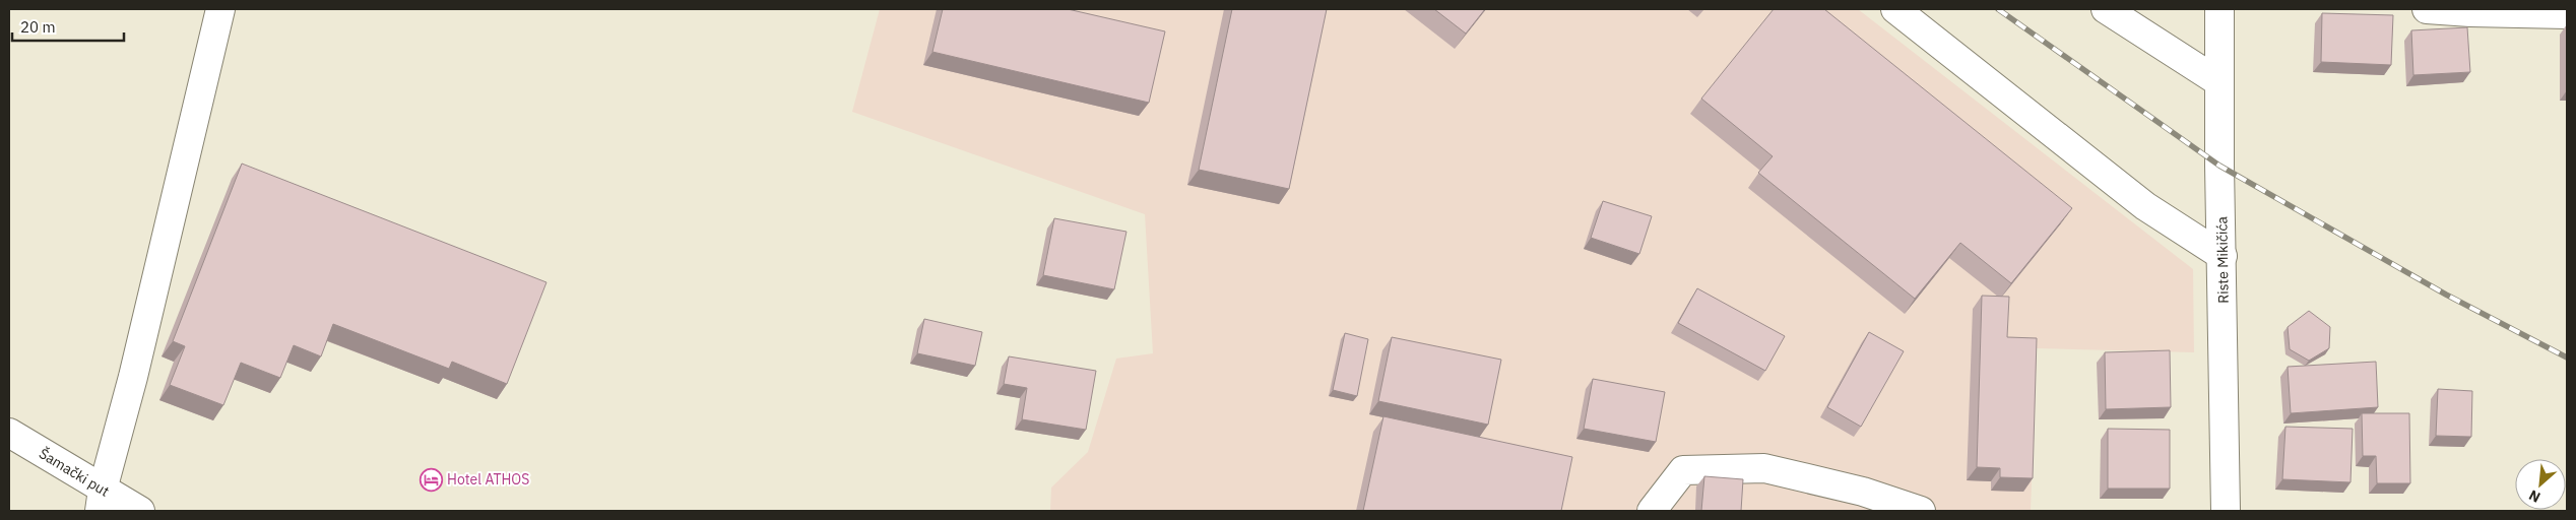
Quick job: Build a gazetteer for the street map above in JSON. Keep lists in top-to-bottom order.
{
  "streets": {
    "main road": ["Riste Mikičića", "Šamački put"]
  },
  "places": {
    "hotel": ["Hotel ATHOS"]
  },
  "scale_bar": "20 m",
  "north": "bottom left"
}
